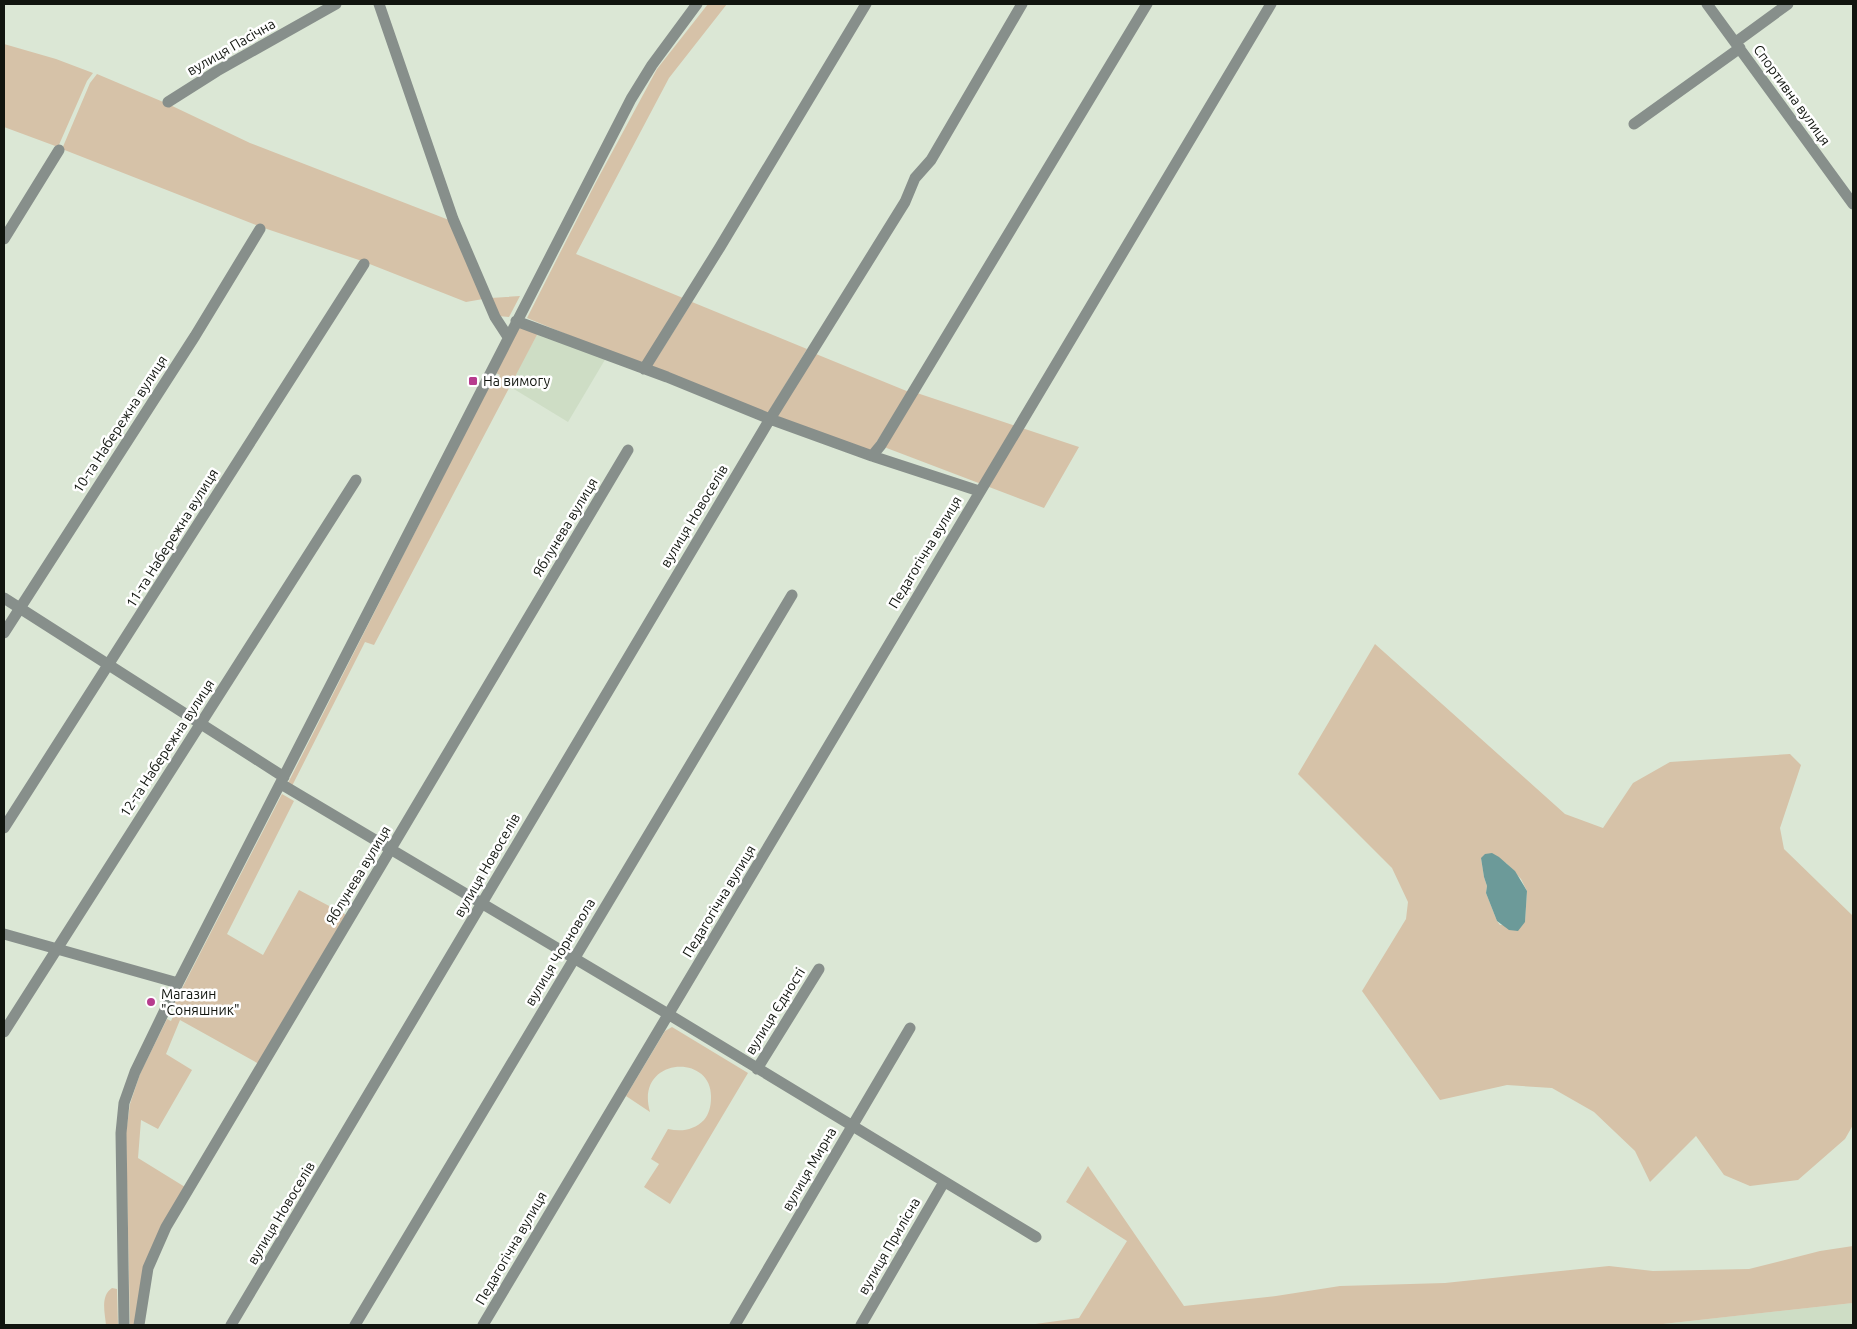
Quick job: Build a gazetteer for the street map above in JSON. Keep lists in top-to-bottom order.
{
  "streets": {
    "street": [
      "вулиця Пасічна",
      "Спортивна вулиця",
      "10-та Набережна вулиця",
      "вулиця Новоселів",
      "Яблунева вулиця",
      "11-та Набережна вулиця",
      "Педагогічна вулиця",
      "12-та Набережна вулиця",
      "вулиця Чорновола",
      "вулиця Єдності",
      "вулиця Мирна",
      "вулиця Прилісна"
    ]
  },
  "places": {
    "transit": ["На вимогу"],
    "other": ["Магазин \"Соняшник\""]
  }
}
